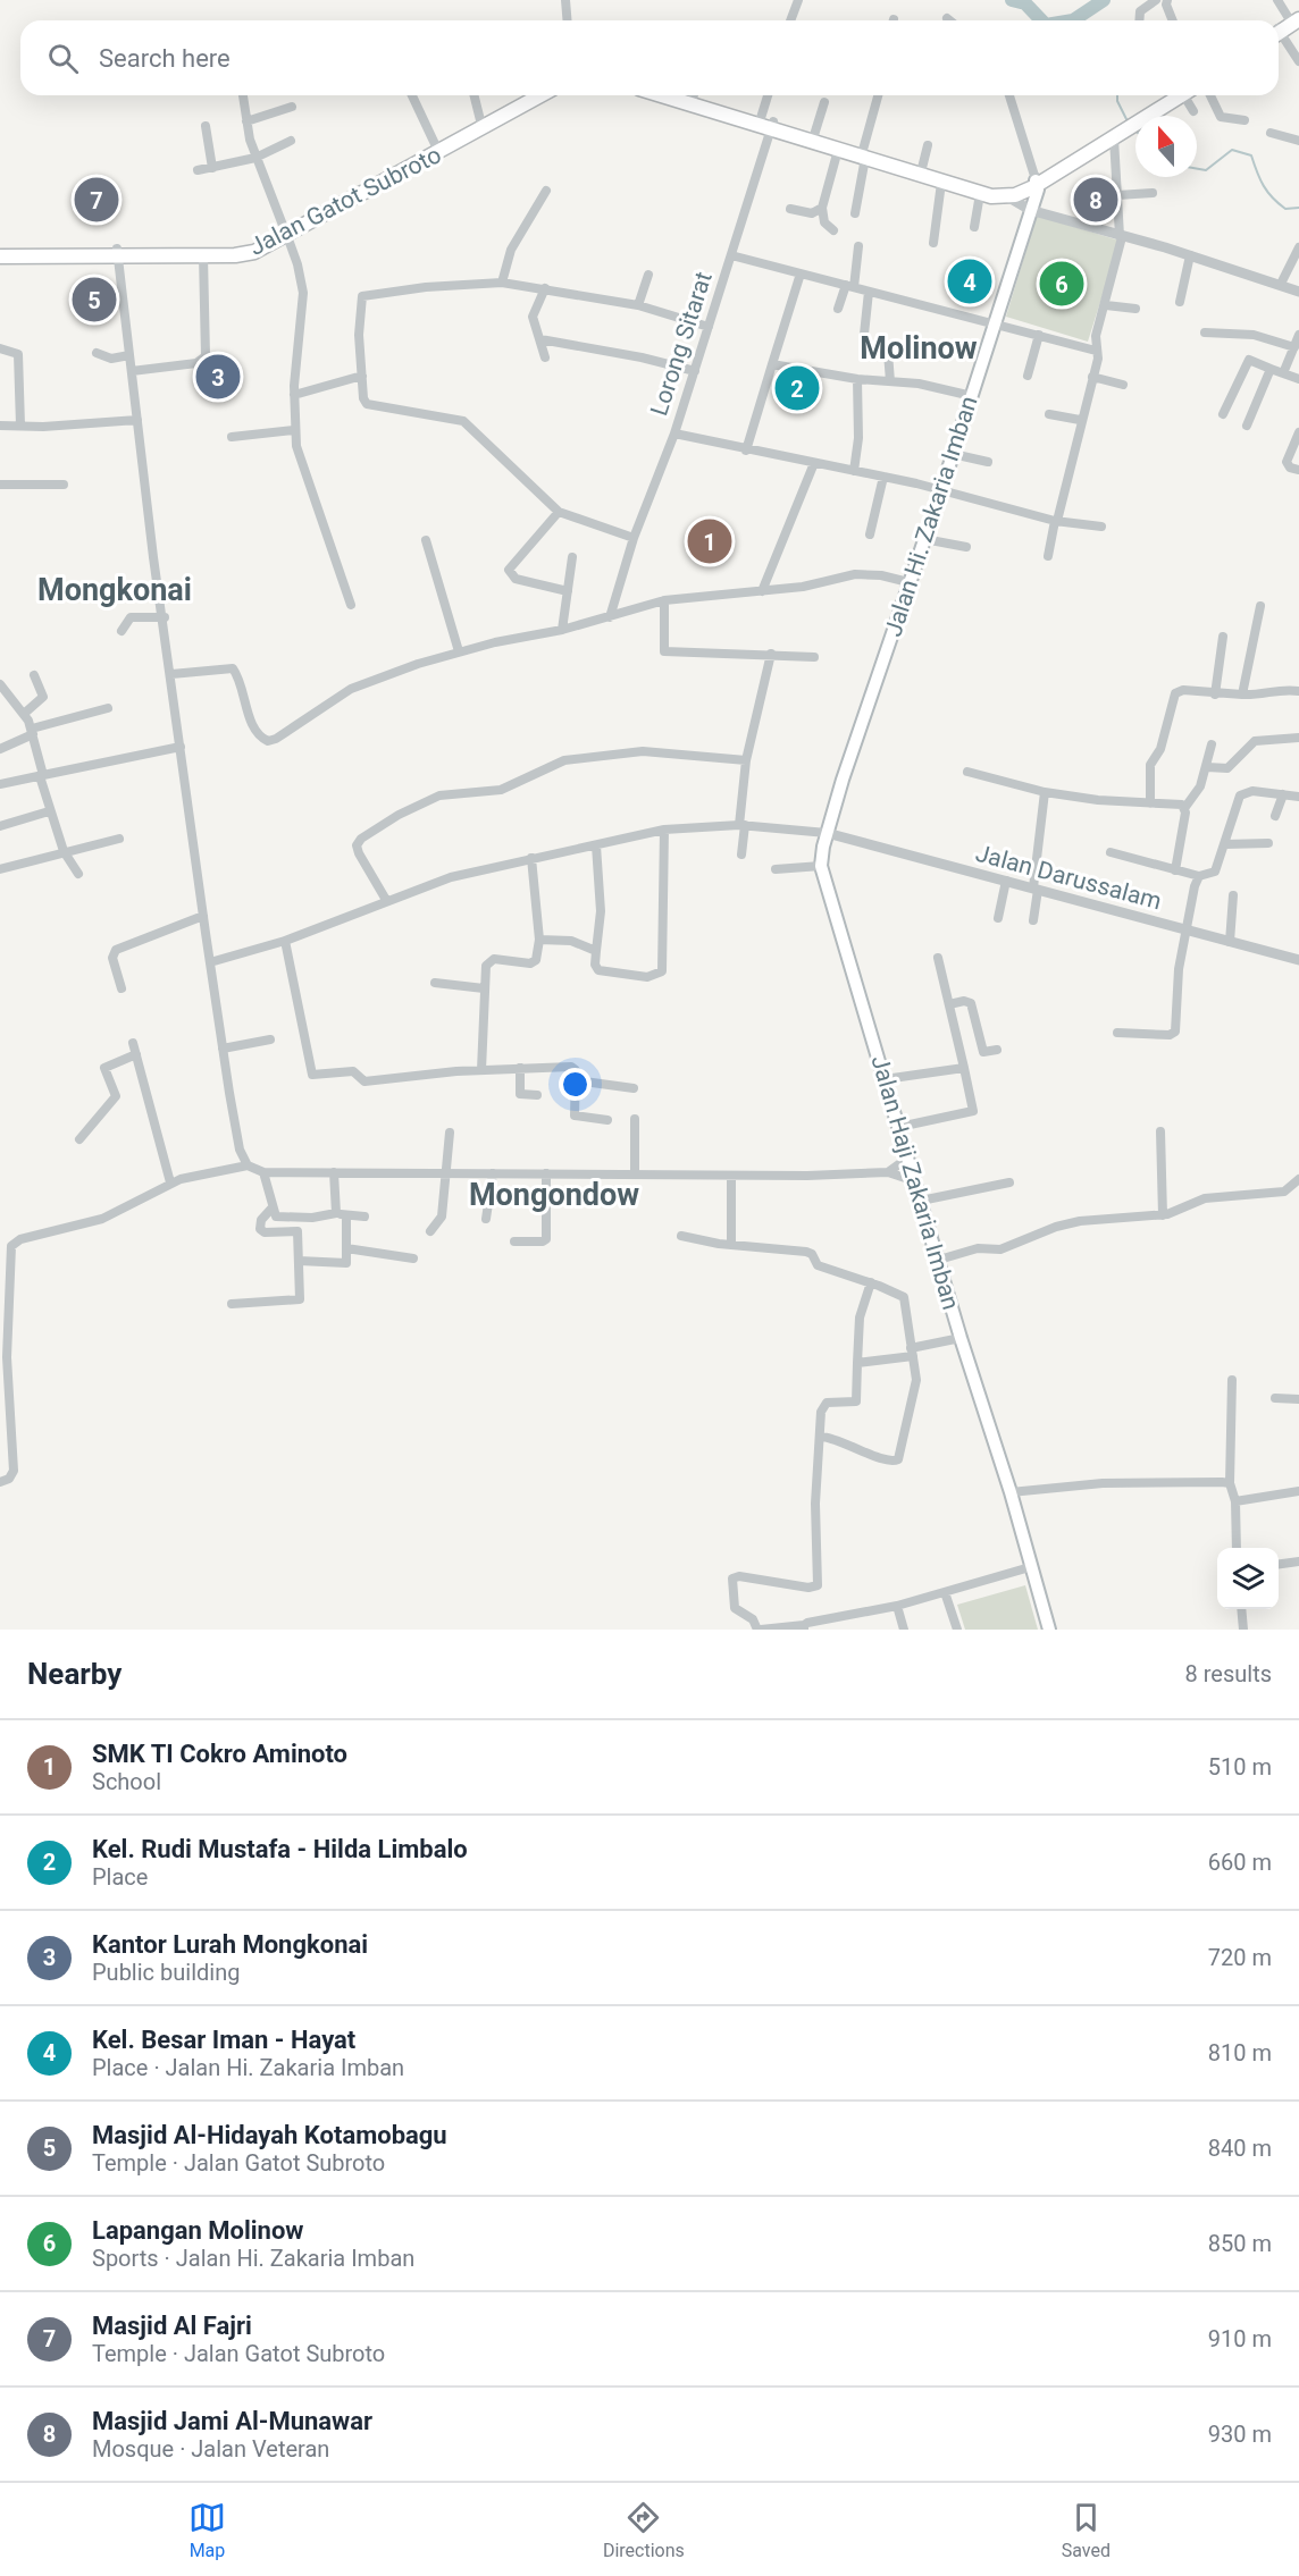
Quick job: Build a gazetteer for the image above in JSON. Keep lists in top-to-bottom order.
{
  "streets": {
    "highway": ["Jalan Gatot Subroto"],
    "main road": ["Jalan Hi. Zakaria Imban", "Jalan Haji Zakaria Imban"],
    "street": ["Lorong Sitarat", "Jalan Darussalam"]
  },
  "crossings": [
    ["Lorong Sitarat", "Jalan Hi. Zakaria Imban"],
    ["Jalan Hi. Zakaria Imban", "Jalan Haji Zakaria Imban"],
    ["Jalan Darussalam", "Jalan Haji Zakaria Imban"]
  ],
  "districts": ["Molinow", "Mongkonai", "Mongondow"],
  "north": "top",
  "page": {
    "search": "Search here",
    "pins": [
      "7",
      "8",
      "4",
      "6",
      "5",
      "3",
      "2",
      "1"
    ],
    "heading": ["Nearby", "8 results"],
    "list": [
      {
        "mark": "1",
        "name": "SMK TI Cokro Aminoto",
        "note": "School",
        "value": "510 m"
      },
      {
        "mark": "2",
        "name": "Kel. Rudi Mustafa - Hilda Limbalo",
        "note": "Place",
        "value": "660 m"
      },
      {
        "mark": "3",
        "name": "Kantor Lurah Mongkonai",
        "note": "Public building",
        "value": "720 m"
      },
      {
        "mark": "4",
        "name": "Kel. Besar Iman - Hayat",
        "note": "Place · Jalan Hi. Zakaria Imban",
        "value": "810 m"
      },
      {
        "mark": "5",
        "name": "Masjid Al-Hidayah Kotamobagu",
        "note": "Temple · Jalan Gatot Subroto",
        "value": "840 m"
      },
      {
        "mark": "6",
        "name": "Lapangan Molinow",
        "note": "Sports · Jalan Hi. Zakaria Imban",
        "value": "850 m"
      },
      {
        "mark": "7",
        "name": "Masjid Al Fajri",
        "note": "Temple · Jalan Gatot Subroto",
        "value": "910 m"
      },
      {
        "mark": "8",
        "name": "Masjid Jami Al-Munawar",
        "note": "Mosque · Jalan Veteran",
        "value": "930 m"
      }
    ],
    "nav": ["Map", "Directions", "Saved"]
  }
}
